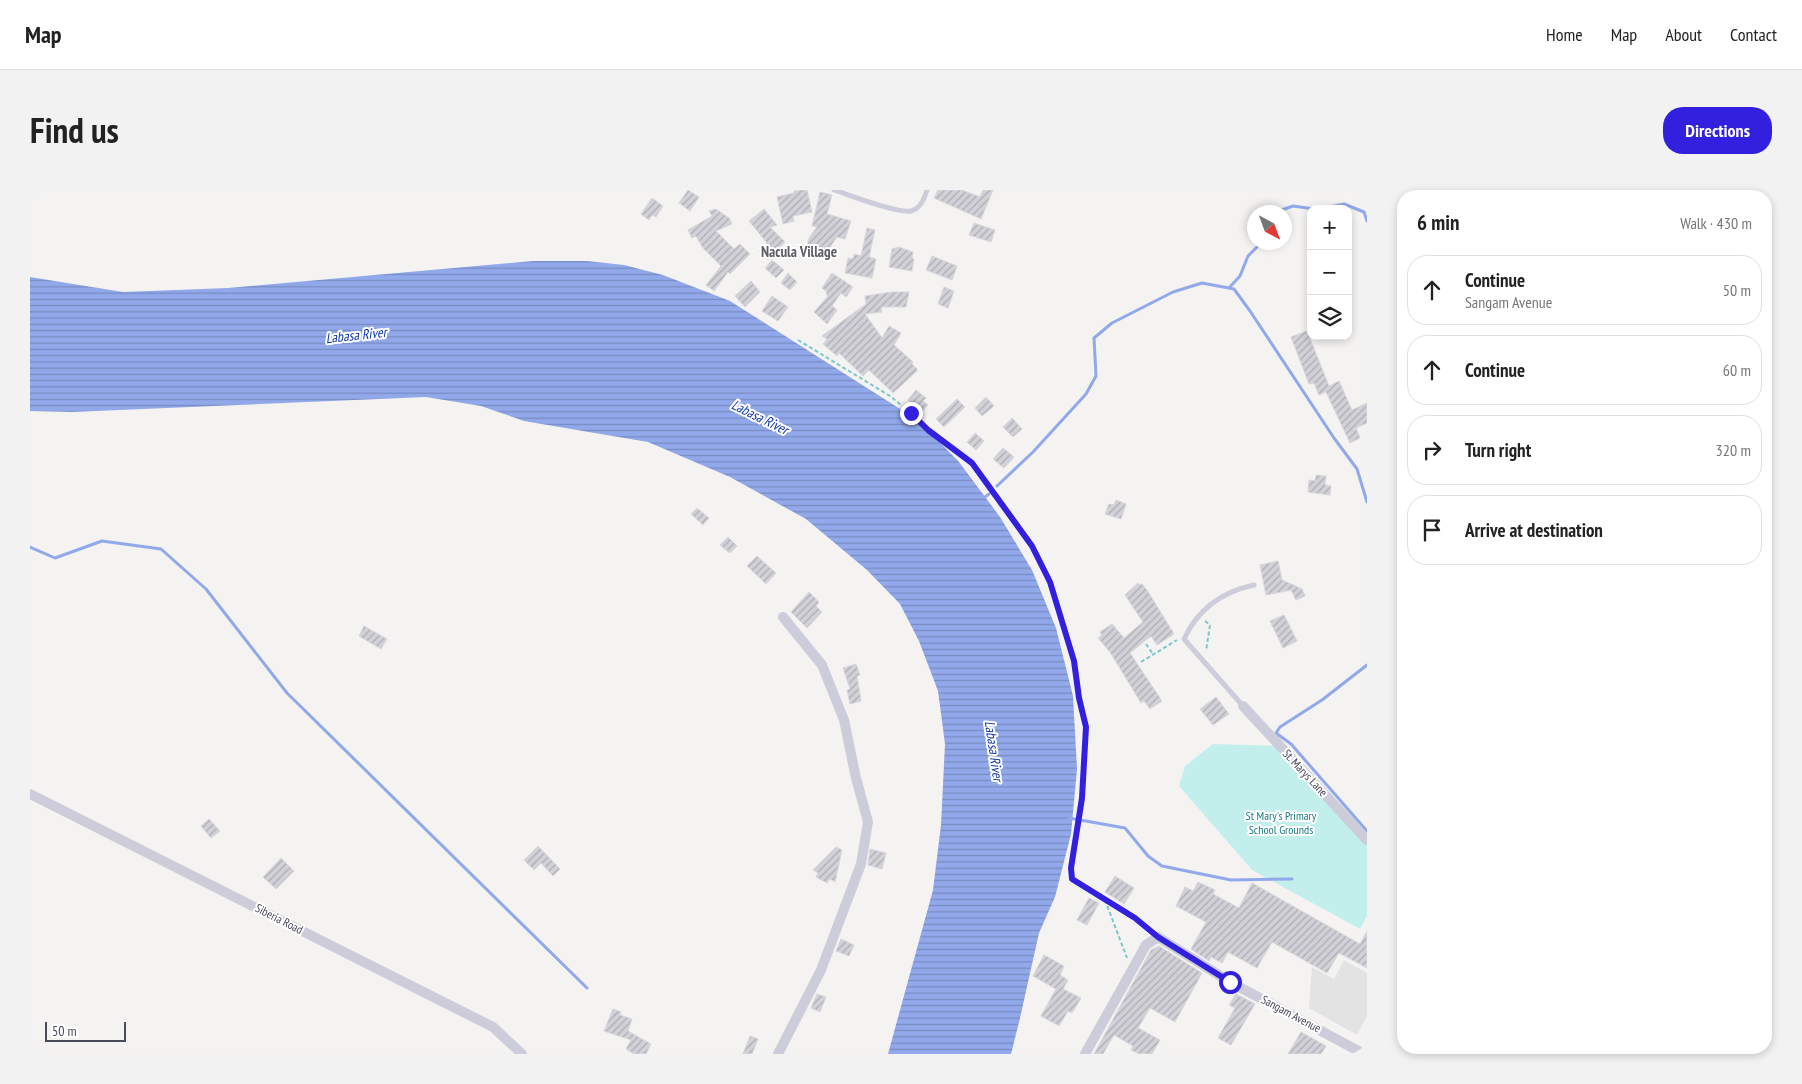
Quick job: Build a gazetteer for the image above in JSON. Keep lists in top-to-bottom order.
{
  "streets": {
    "street": ["St. Marys Lane", "Siberia Road", "Sangam Avenue"]
  },
  "districts": ["Nacula Village"],
  "water": ["Labasa River"],
  "parks": ["St Mary's Primary School Grounds"],
  "scale_bar": "50 m",
  "north": "bottom right",
  "page": {
    "header": "Map",
    "nav": [
      "Home",
      "Map",
      "About",
      "Contact"
    ],
    "title": "Find us",
    "buttons": "Directions",
    "heading": ["6 min", "Walk · 430 m"],
    "map_buttons": ["+", "−"],
    "list": [
      ["Continue", "Sangam Avenue", "50 m"],
      ["Continue", "60 m"],
      ["Turn right", "320 m"],
      "Arrive at destination"
    ],
    "scale": "50 m"
  }
}
